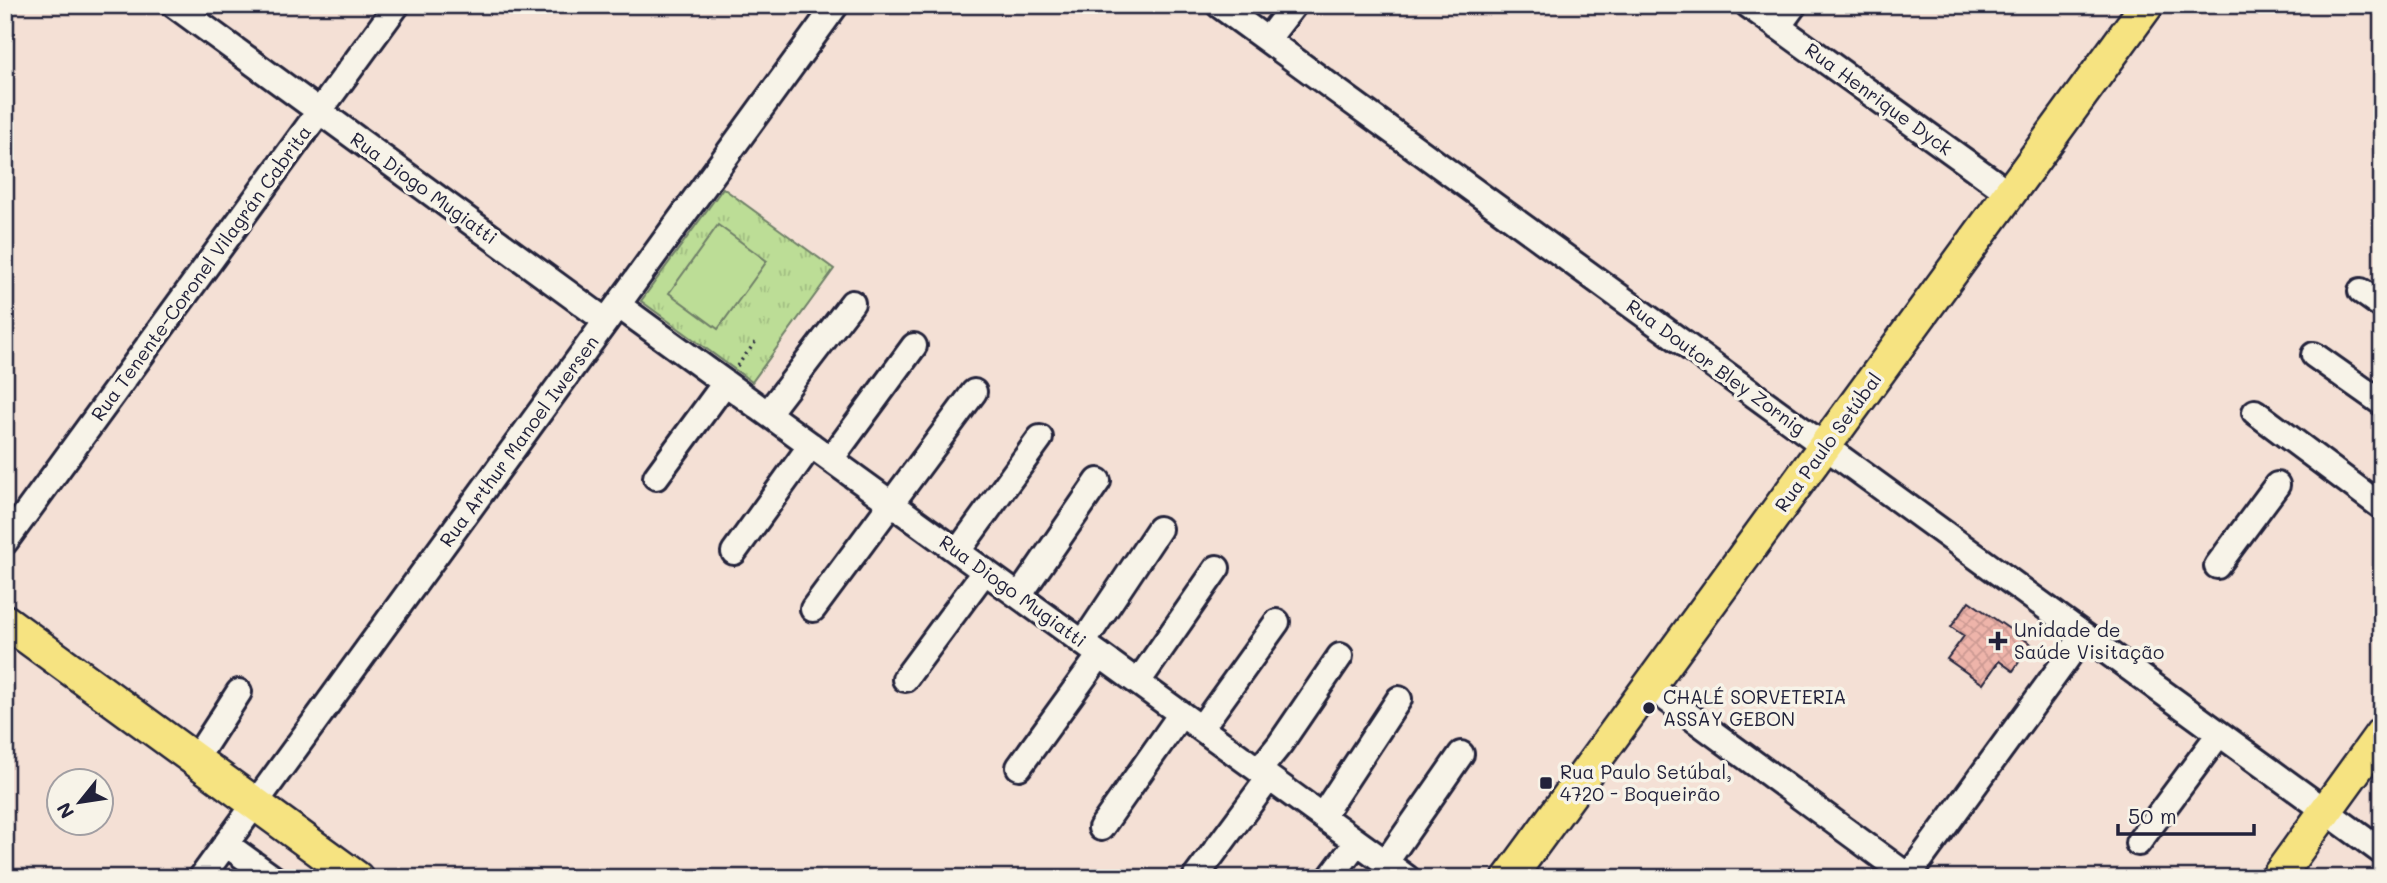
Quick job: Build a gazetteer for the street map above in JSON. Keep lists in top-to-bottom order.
{
  "streets": {
    "main road": ["Rua Paulo Setúbal"],
    "street": [
      "Rua Henrique Dyck",
      "Rua Diogo Mugiatti",
      "Rua Tenente-Coronel Vilagrán Cabrita",
      "Rua Doutor Bley Zornig",
      "Rua Arthur Manoel Iwersen"
    ]
  },
  "crossings": [
    ["Rua Henrique Dyck", "Rua Paulo Setúbal"],
    ["Rua Diogo Mugiatti", "Rua Tenente-Coronel Vilagrán Cabrita"],
    ["Rua Diogo Mugiatti", "Rua Arthur Manoel Iwersen"],
    ["Rua Doutor Bley Zornig", "Rua Paulo Setúbal"]
  ],
  "places": {
    "health": ["Unidade de Saúde Visitação"],
    "other": ["CHALÉ SORVETERIA ASSAY GEBON"],
    "transit": ["Rua Paulo Setúbal, 4720 - Boqueirão"]
  },
  "scale_bar": "50 m",
  "north": "bottom left"
}
